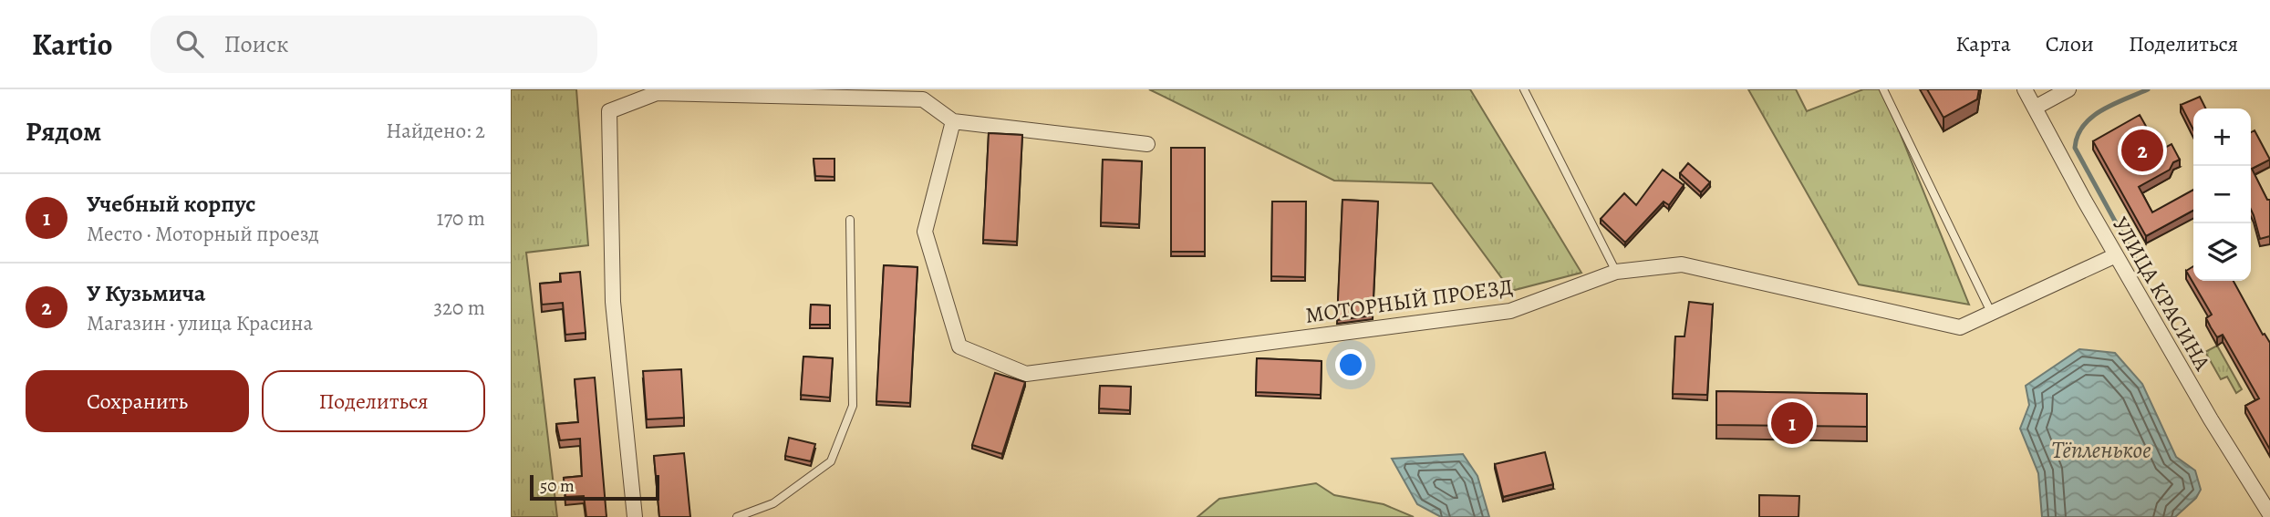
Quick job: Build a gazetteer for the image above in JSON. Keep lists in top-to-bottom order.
{
  "streets": {
    "street": ["УЛИЦА КРАСИНА", "МОТОРНЫЙ ПРОЕЗД"]
  },
  "crossings": [
    ["УЛИЦА КРАСИНА", "МОТОРНЫЙ ПРОЕЗД"]
  ],
  "water": ["Тёпленькое"],
  "scale_bar": "50 m",
  "page": {
    "header": "Kartio",
    "search": "Поиск",
    "nav": ["Карта", "Слои", "Поделиться"],
    "heading": ["Рядом", "Найдено: 2"],
    "map_buttons": ["+", "−"],
    "pins": ["2", "1"],
    "list": [
      {
        "mark": "1",
        "name": "Учебный корпус",
        "note": "Место · Моторный проезд",
        "value": "170 m"
      },
      {
        "mark": "2",
        "name": "У Кузьмича",
        "note": "Магазин · улица Красина",
        "value": "320 m"
      }
    ],
    "buttons": ["Сохранить", "Поделиться"],
    "scale": "50 m"
  }
}
